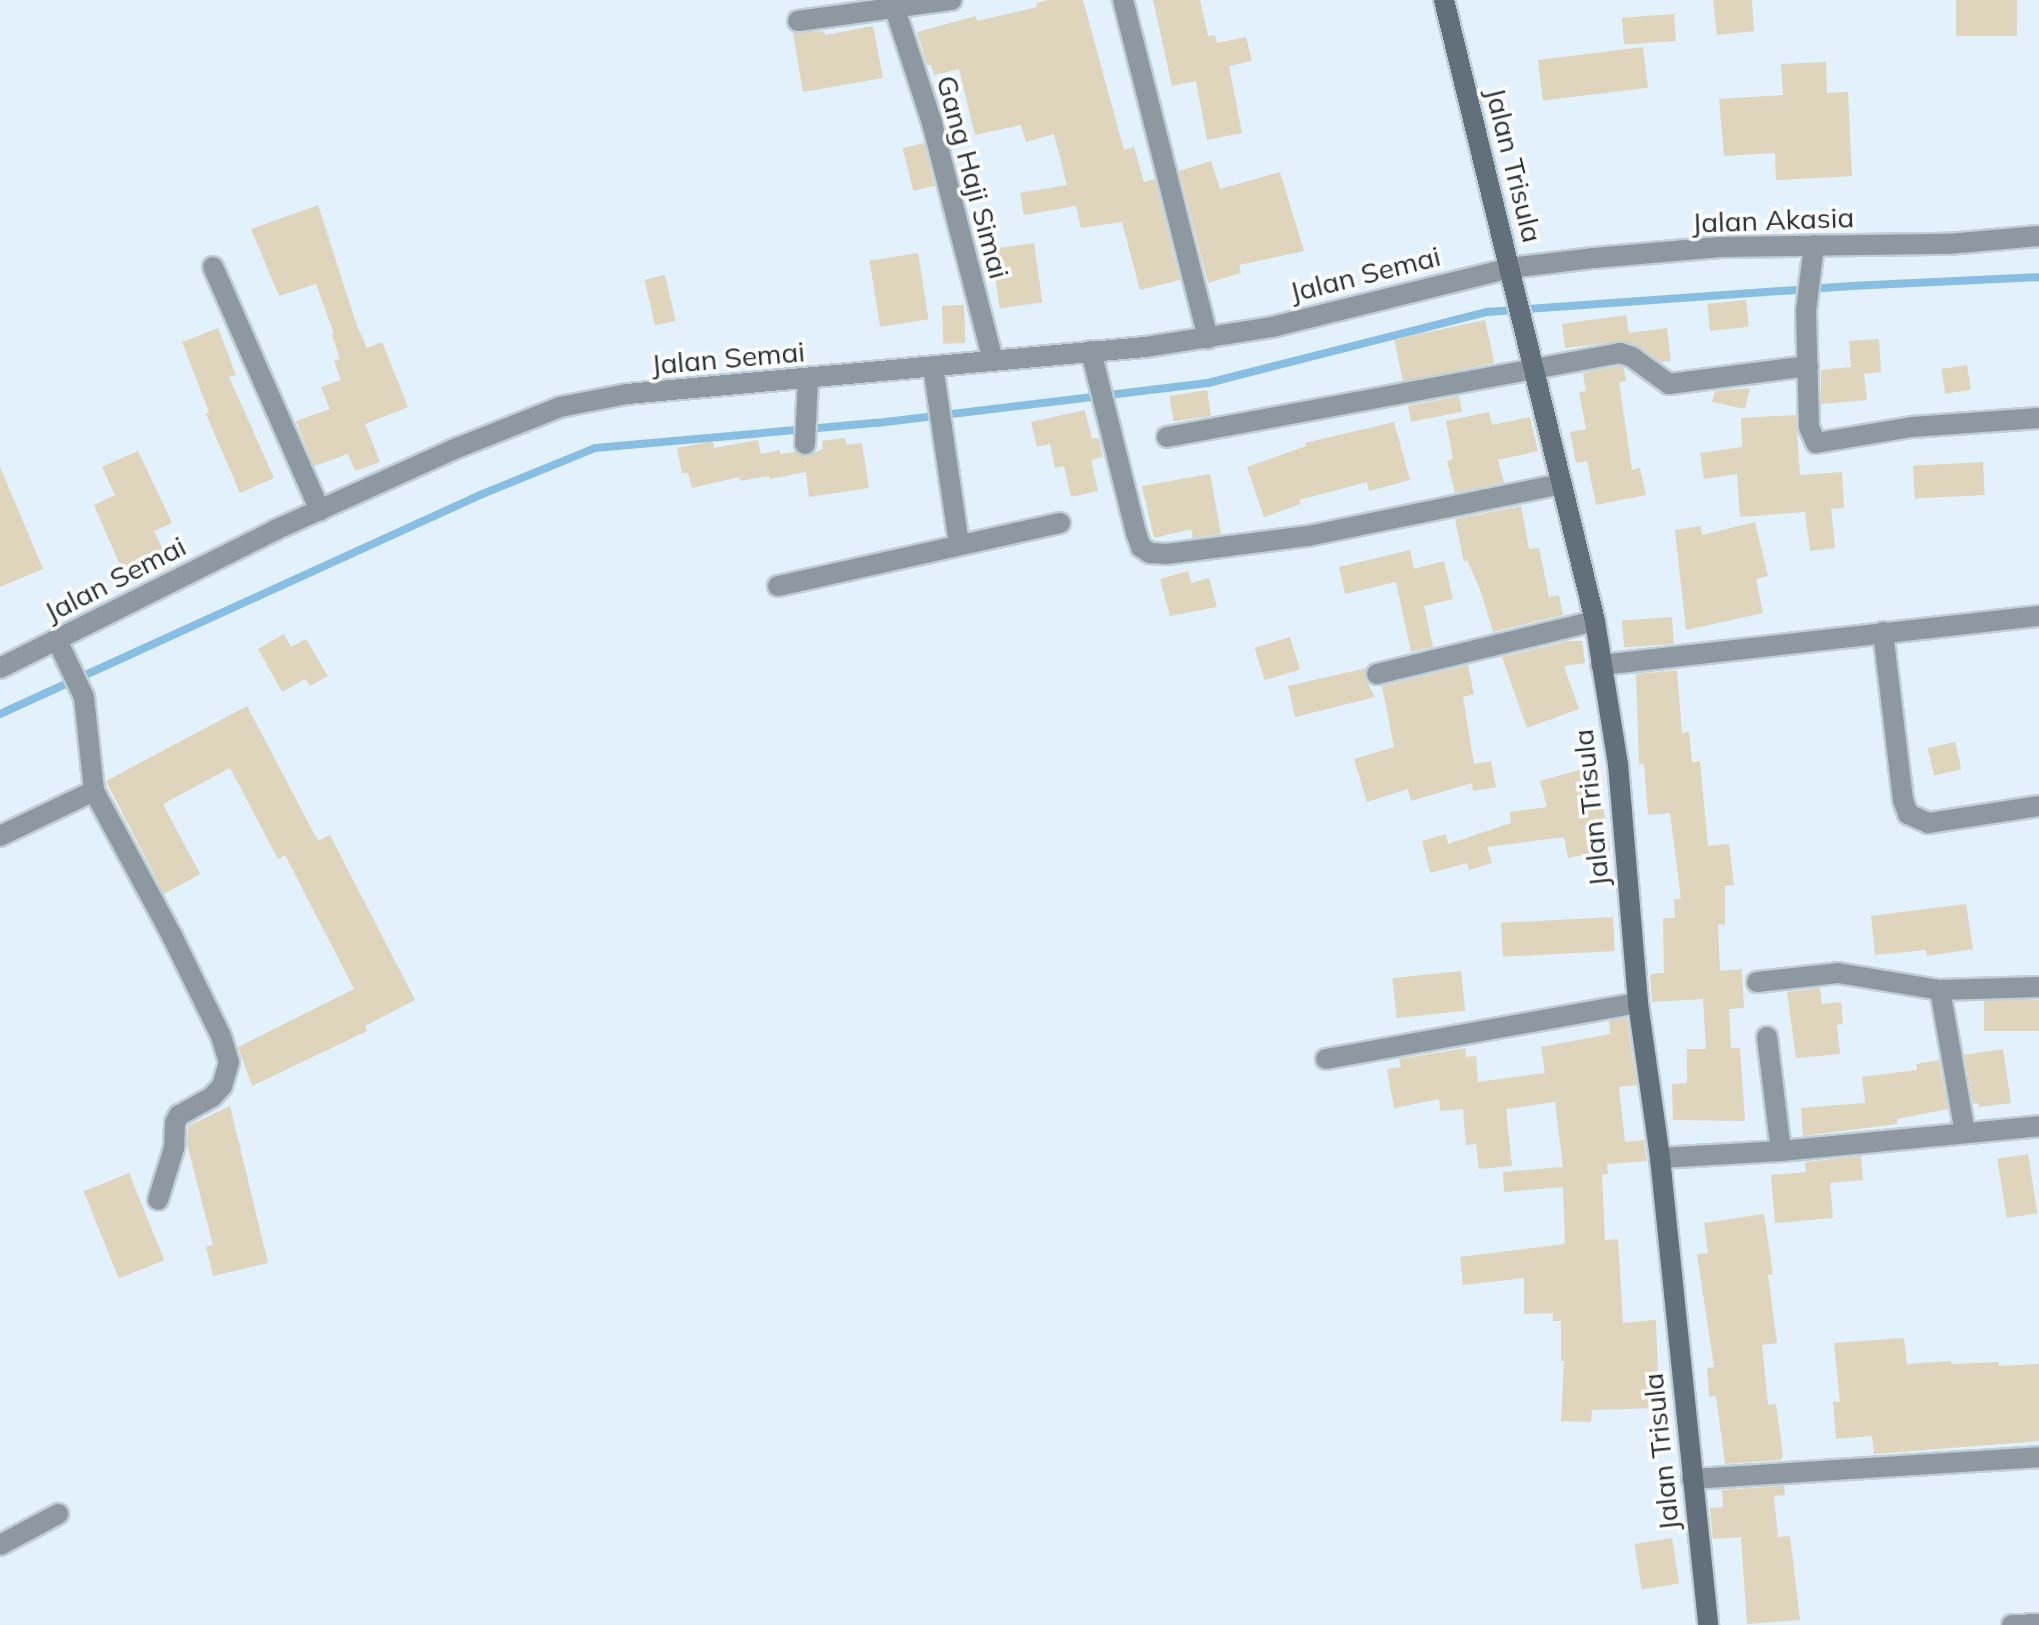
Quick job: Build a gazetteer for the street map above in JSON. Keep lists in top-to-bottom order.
{
  "streets": {
    "street": [
      "Jalan Trisula",
      "Gang Haji Simai",
      "Jalan Akasia",
      "Jalan Semai"
    ]
  },
  "crossings": [
    ["Jalan Trisula", "Jalan Akasia"],
    ["Jalan Trisula", "Jalan Semai"],
    ["Gang Haji Simai", "Jalan Semai"],
    ["Jalan Akasia", "Jalan Semai"]
  ]
}
